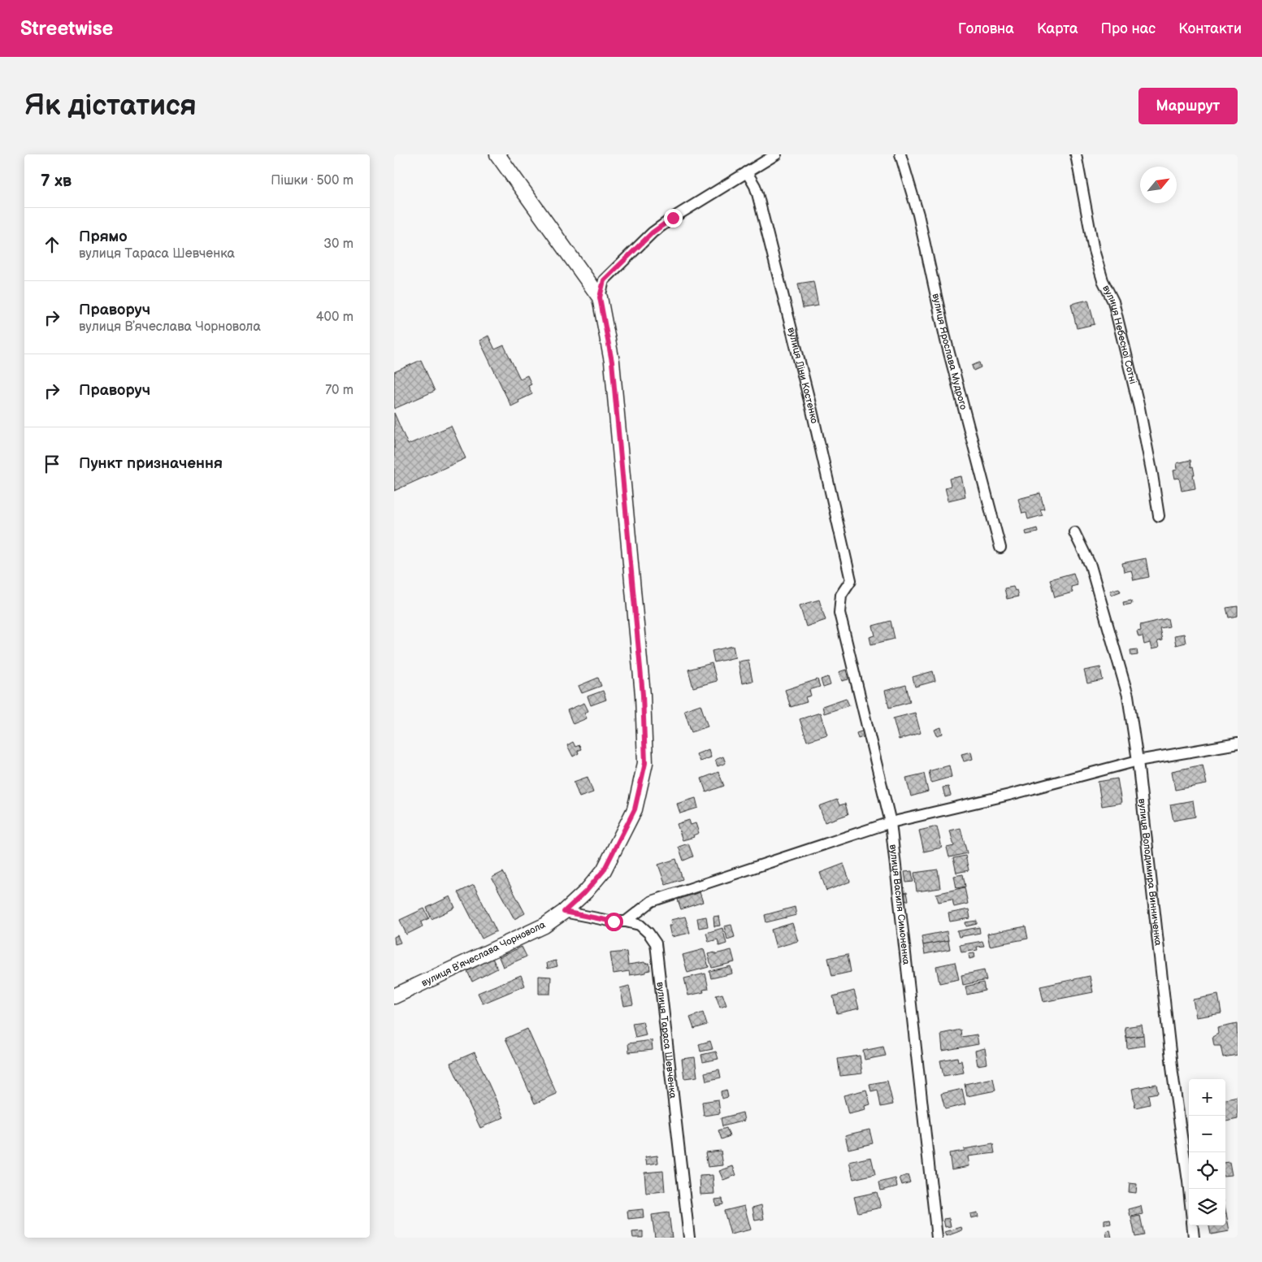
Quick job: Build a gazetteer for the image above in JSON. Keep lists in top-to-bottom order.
{
  "streets": {
    "street": [
      "вулиця Небесної Сотні",
      "вулиця Ярослава Мудрого",
      "вулиця Ліни Костенко",
      "вулиця Володимира Винниченка",
      "вулиця Василя Симоненка",
      "вулиця Вʼячеслава Чорновола",
      "вулиця Тараса Шевченка"
    ]
  },
  "crossings": [
    ["вулиця Ліни Костенко", "вулиця Василя Симоненка"],
    ["вулиця Вʼячеслава Чорновола", "вулиця Тараса Шевченка"]
  ],
  "north": "top right",
  "page": {
    "header": "Streetwise",
    "nav": [
      "Головна",
      "Карта",
      "Про нас",
      "Контакти"
    ],
    "buttons": "Маршрут",
    "title": "Як дістатися",
    "heading": ["7 хв", "Пішки · 500 m"],
    "list": [
      ["Прямо", "вулиця Тараса Шевченка", "30 m"],
      ["Праворуч", "вулиця Вʼячеслава Чорновола", "400 m"],
      ["Праворуч", "70 m"],
      "Пункт призначення"
    ],
    "map_buttons": ["+", "−"]
  }
}
